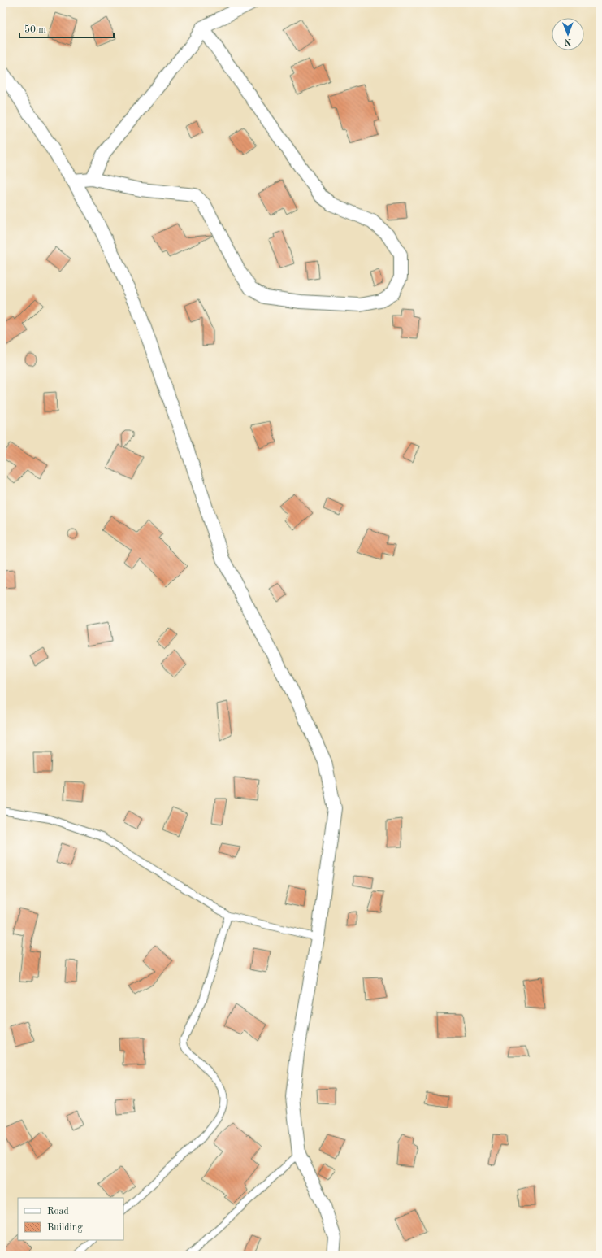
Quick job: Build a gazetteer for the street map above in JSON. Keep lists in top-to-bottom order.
{
  "legend": ["Road", "Building"],
  "scale_bar": "50 m",
  "north": "bottom"
}
